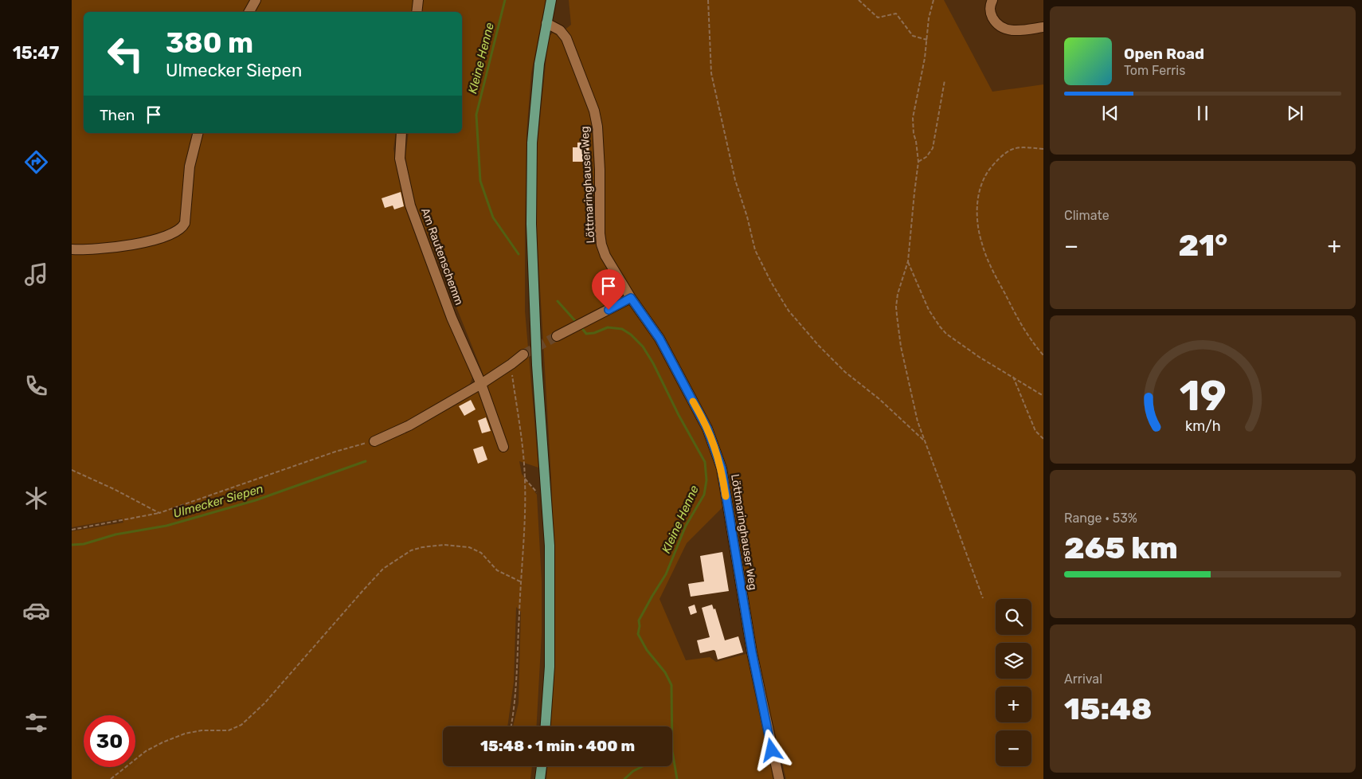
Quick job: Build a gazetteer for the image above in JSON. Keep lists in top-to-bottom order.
{
  "streets": {
    "street": ["Löttmaringhauser Weg", "Am Rautenschemm"]
  },
  "water": ["Kleine Henne", "Ulmecker Siepen"],
  "page": {
    "tabs": "15:47",
    "turn": ["380 m", "Ulmecker Siepen"],
    "song": ["Open Road", "Tom Ferris"],
    "then": "Then",
    "tile": [
      "Climate",
      ["Range · 53%", "265 km"],
      ["Arrival", "15:48"]
    ],
    "heat": ["−", "21°", "+"],
    "map_buttons": ["+", "−"],
    "limit": "30",
    "trip": "15:48 · 1 min · 400 m",
    "gauge": ["19", "km/h"]
  }
}
